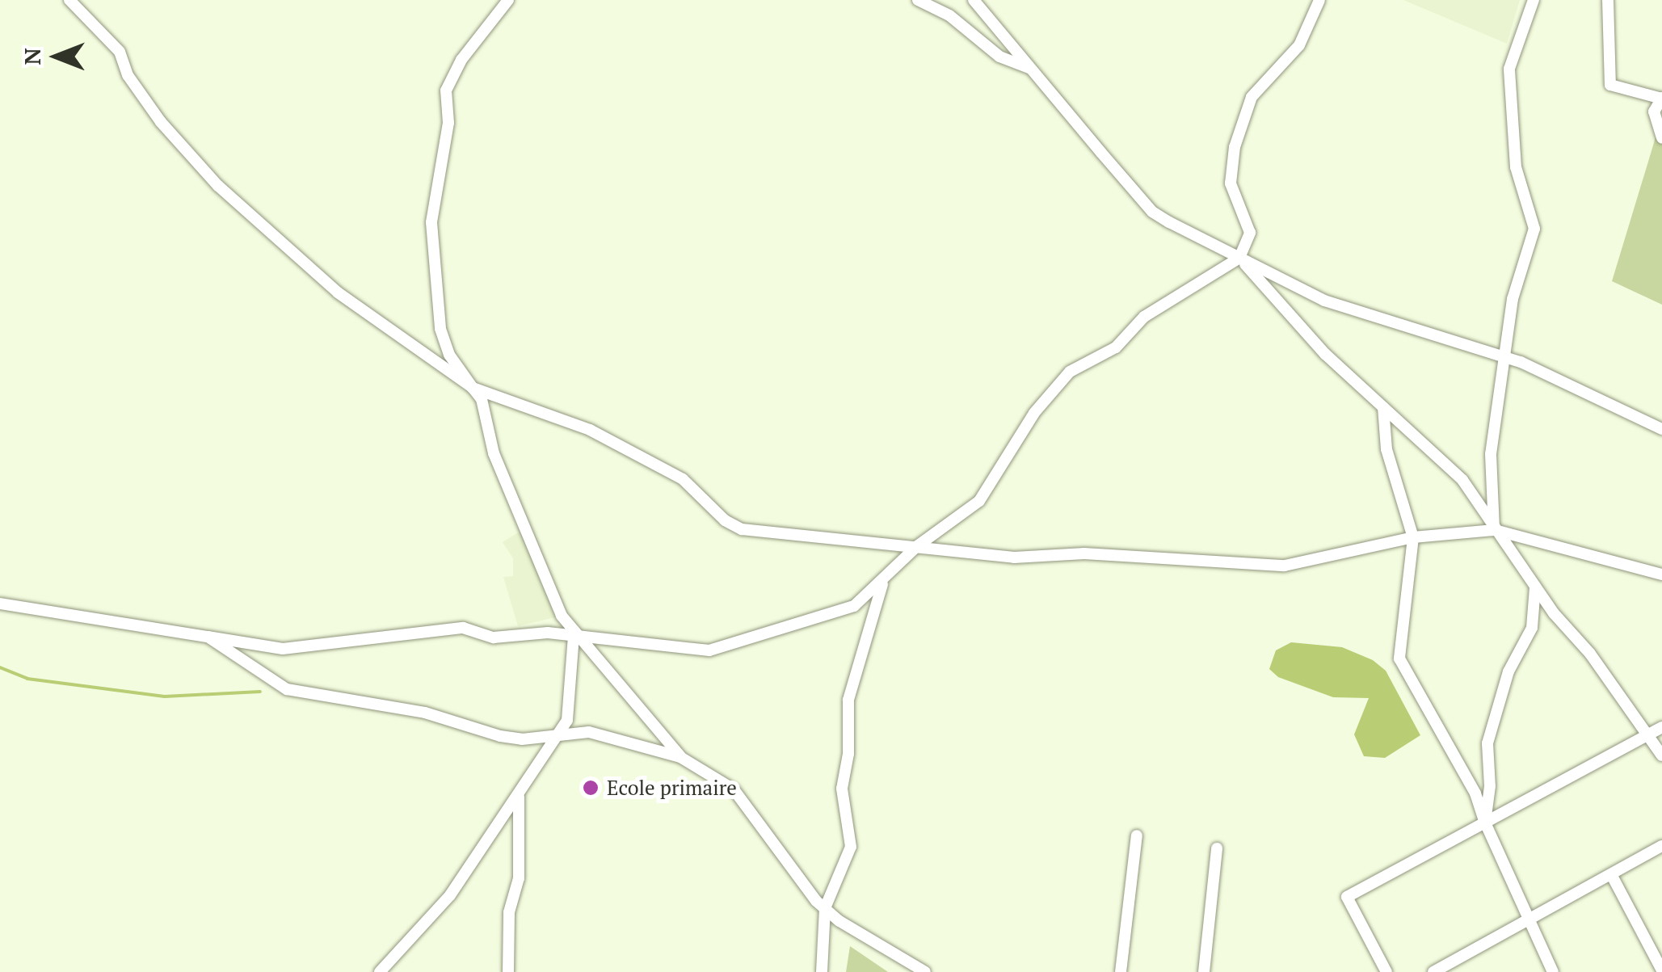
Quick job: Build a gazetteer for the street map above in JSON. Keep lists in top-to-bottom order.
{
  "places": ["Ecole primaire"],
  "north": "left"
}
